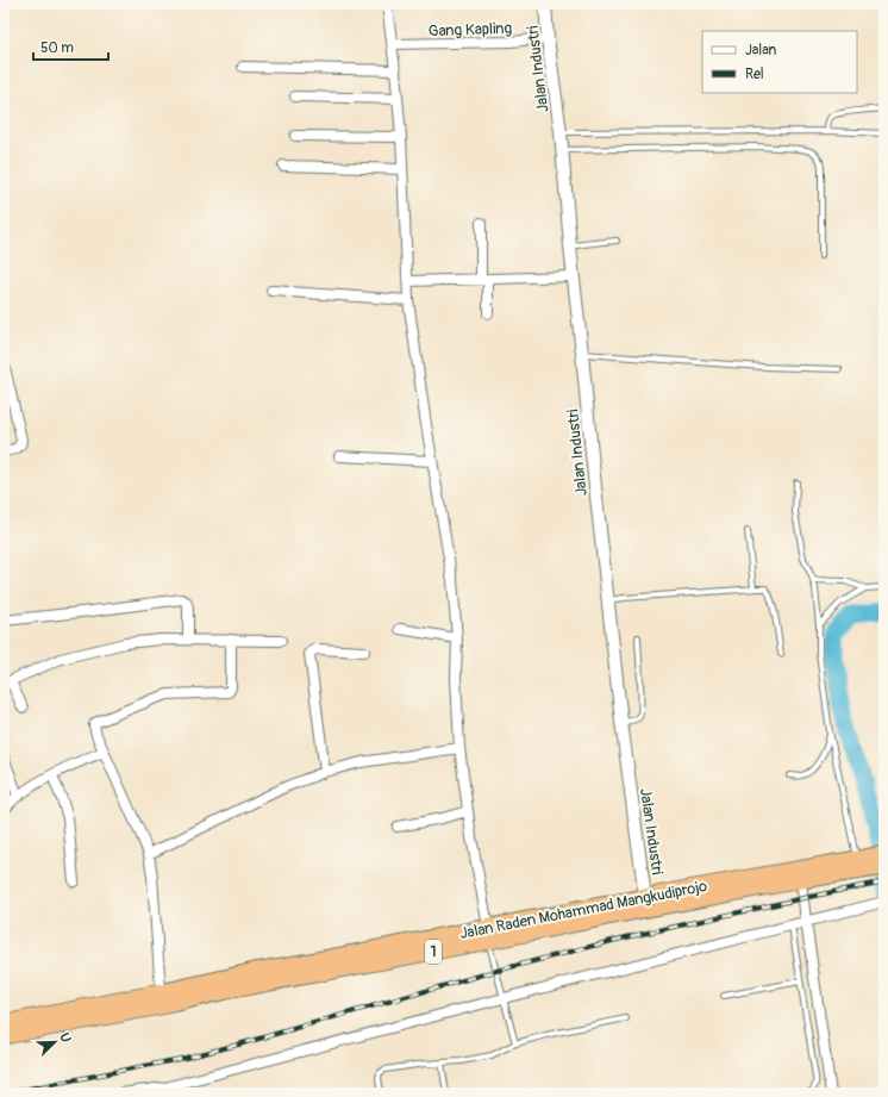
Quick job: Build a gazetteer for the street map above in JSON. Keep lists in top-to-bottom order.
{
  "streets": {
    "highway": ["Jalan Raden Mohammad Mangkudiprojo", "1"],
    "street": ["Gang Kapling", "Jalan Industri"]
  },
  "crossings": [
    ["Gang Kapling", "Jalan Industri"],
    ["Jalan Industri", "Jalan Raden Mohammad Mangkudiprojo"]
  ],
  "legend": ["Jalan", "Rel"],
  "scale_bar": "50 m",
  "north": "top right"
}
